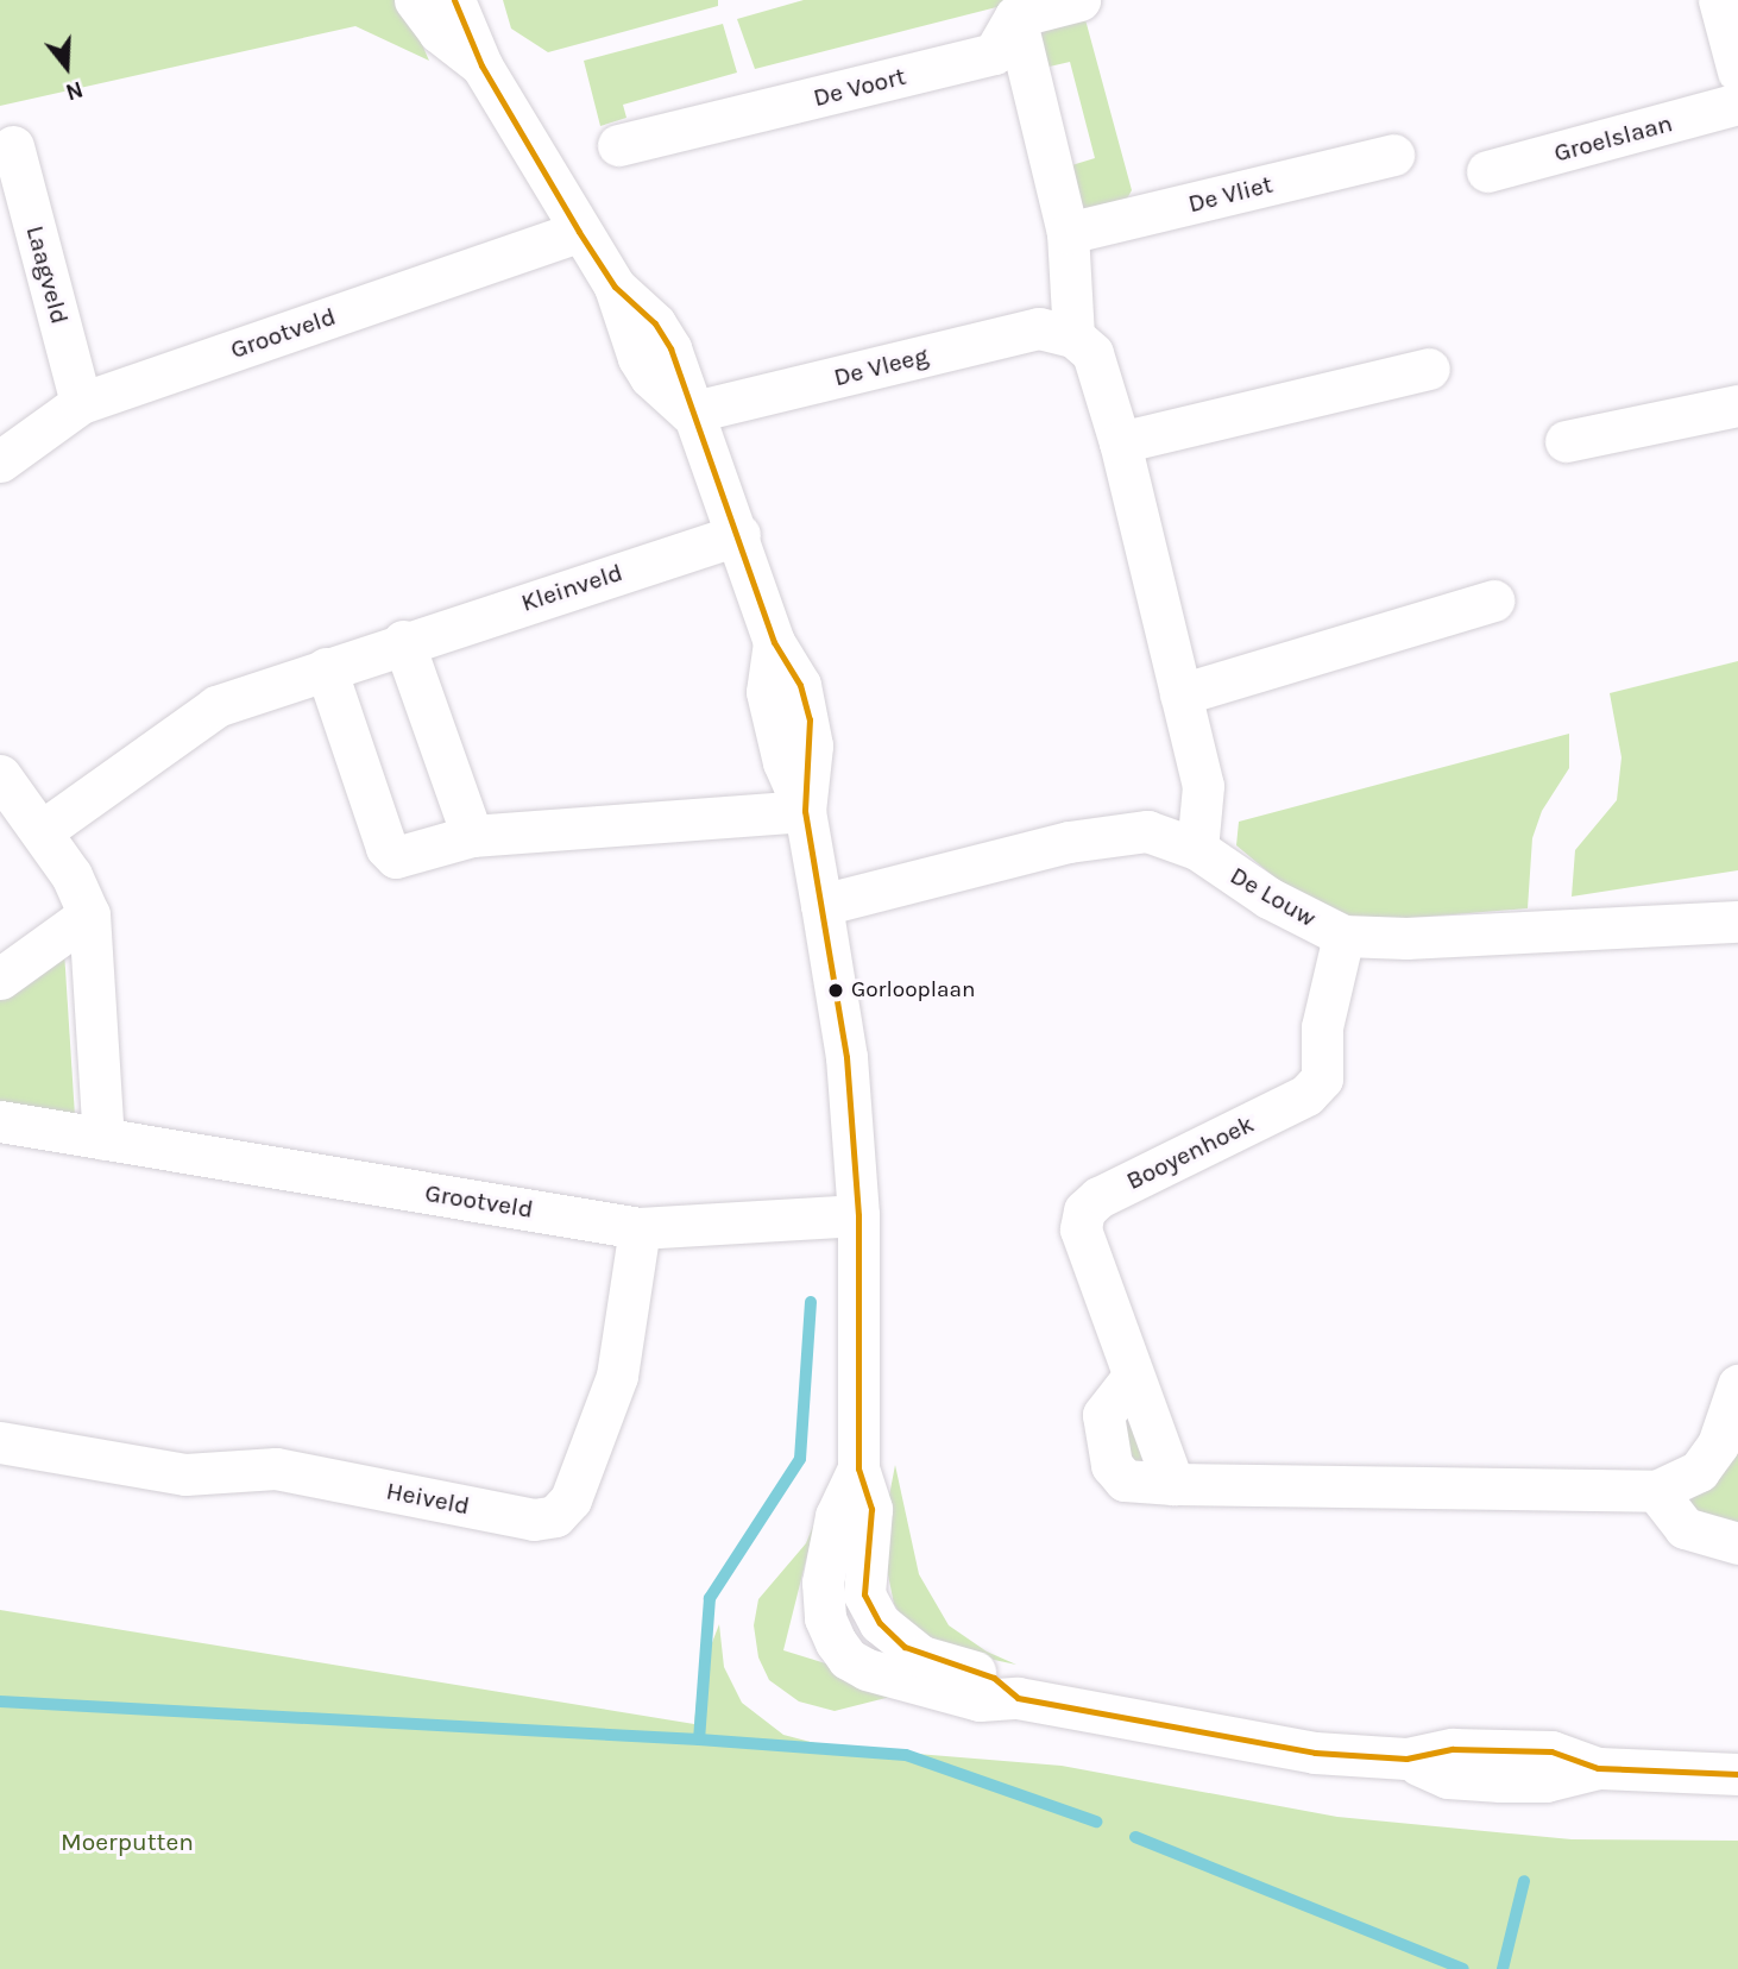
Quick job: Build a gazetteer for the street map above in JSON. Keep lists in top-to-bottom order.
{
  "streets": {
    "street": [
      "De Voort",
      "Groelslaan",
      "De Vliet",
      "Laagveld",
      "Grootveld",
      "De Vleeg",
      "Kleinveld",
      "De Louw",
      "Booyenhoek",
      "Heiveld"
    ]
  },
  "crossings": [
    ["Laagveld", "Grootveld"],
    ["Grootveld", "Heiveld"],
    ["De Louw", "Booyenhoek"]
  ],
  "parks": ["Moerputten"],
  "places": ["Gorlooplaan"],
  "north": "bottom"
}
